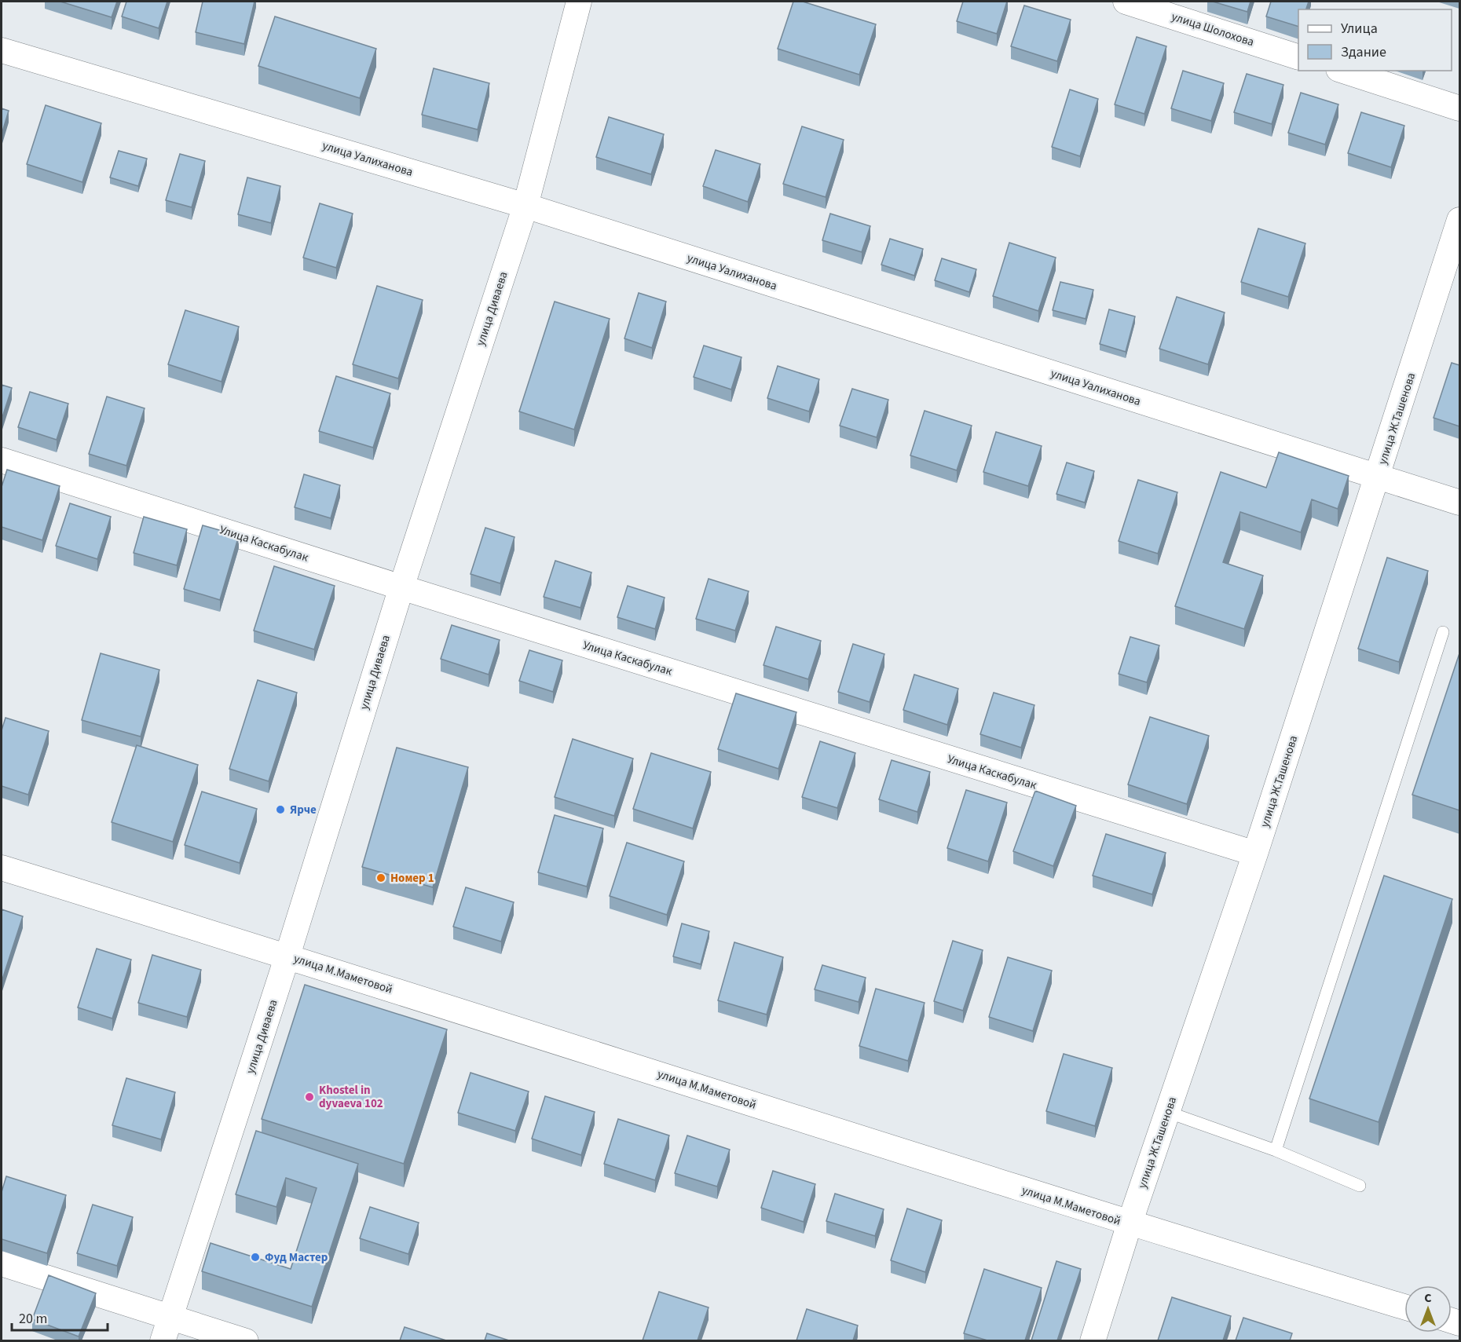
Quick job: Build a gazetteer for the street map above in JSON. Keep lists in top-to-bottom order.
{
  "streets": {
    "street": [
      "улица Шолохова",
      "улица Уалиханова",
      "улица Диваева",
      "улица Ж.Ташенова",
      "Улица Каскабулак",
      "улица М.Маметовой"
    ]
  },
  "crossings": [
    ["улица Уалиханова", "улица Диваева"],
    ["улица Уалиханова", "улица Ж.Ташенова"],
    ["улица Диваева", "Улица Каскабулак"],
    ["улица Диваева", "улица М.Маметовой"],
    ["улица Ж.Ташенова", "Улица Каскабулак"],
    ["улица Ж.Ташенова", "улица М.Маметовой"]
  ],
  "places": [
    "Ярче",
    "Номер 1",
    "Khostel in dyvaeva 102",
    "Фуд Мастер"
  ],
  "legend": ["Улица", "Здание"],
  "scale_bar": "20 m",
  "north": "top"
}
